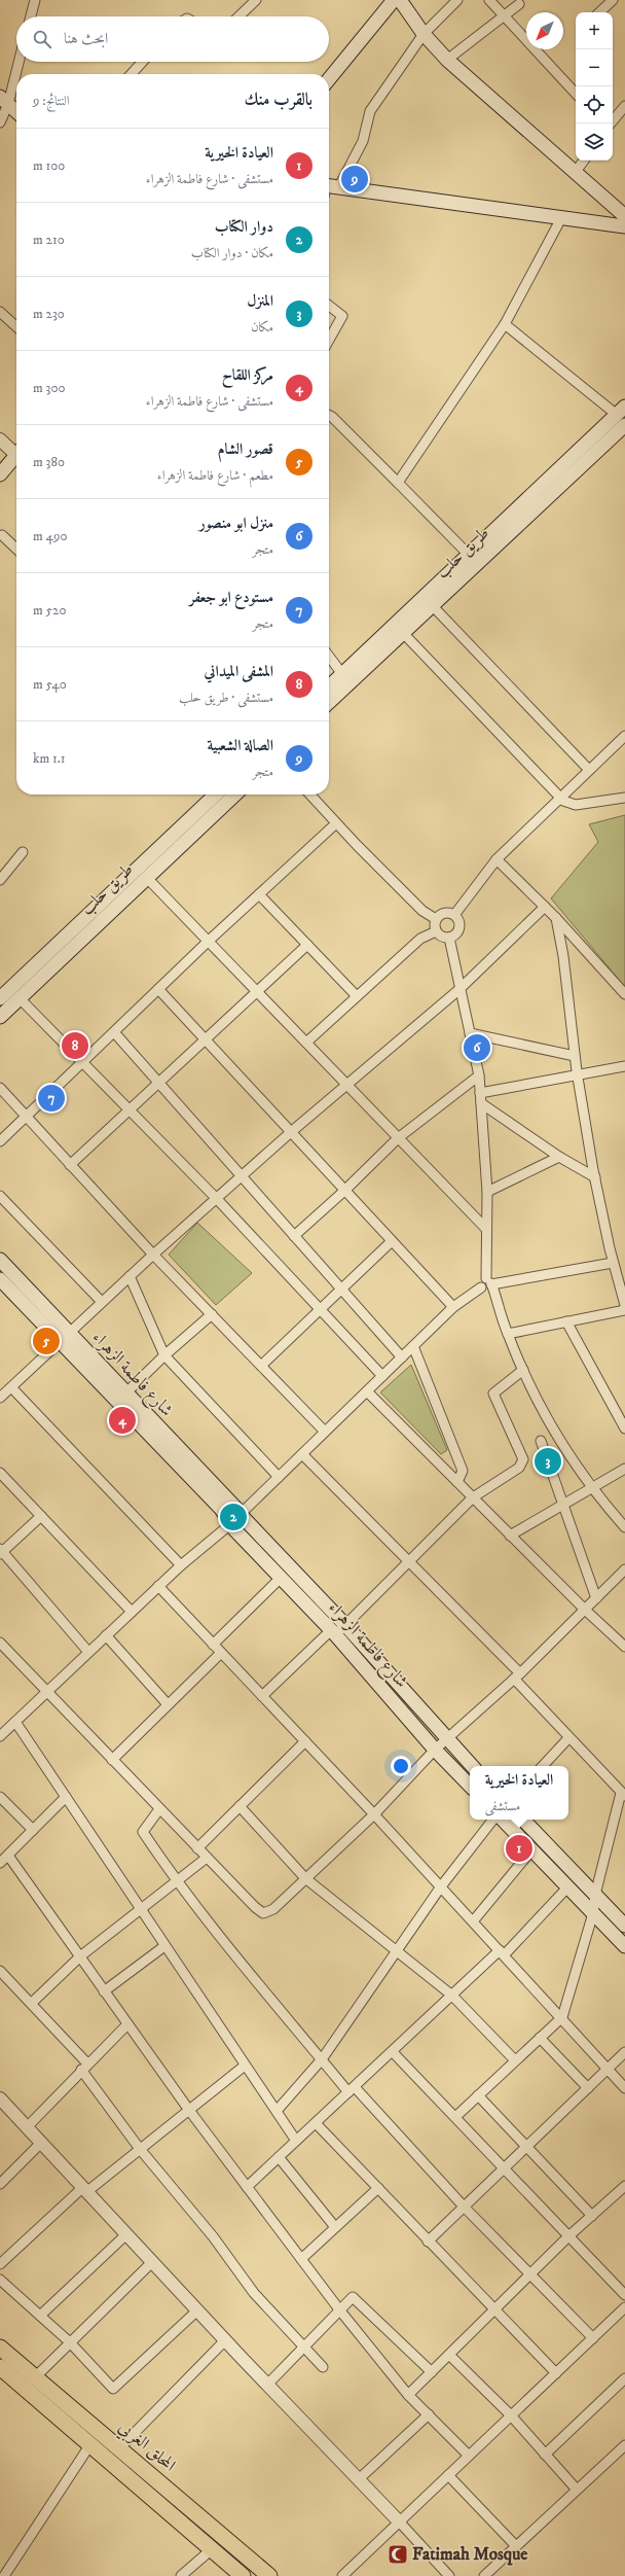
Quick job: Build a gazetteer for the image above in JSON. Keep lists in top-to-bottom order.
{
  "streets": {
    "highway": ["المحلق الغربي"],
    "main road": ["طريق حلب", "شارع فاطمة الزهراء"]
  },
  "places": {
    "mosque": ["Fatimah Mosque"]
  },
  "north": "bottom left",
  "page": {
    "map_buttons": ["+", "−"],
    "search": "ابحث هنا",
    "heading": ["بالقرب منك", "النتائج: 9"],
    "list": [
      {
        "mark": "1",
        "name": "العيادة الخيرية",
        "note": "مستشفى · شارع فاطمة الزهراء",
        "value": "100 m"
      },
      {
        "mark": "2",
        "name": "دوار الكتاب",
        "note": "مكان · دوار الكتاب",
        "value": "210 m"
      },
      {
        "mark": "3",
        "name": "المنزل",
        "note": "مكان",
        "value": "230 m"
      },
      {
        "mark": "4",
        "name": "مركز اللقاح",
        "note": "مستشفى · شارع فاطمة الزهراء",
        "value": "300 m"
      },
      {
        "mark": "5",
        "name": "قصور الشام",
        "note": "مطعم · شارع فاطمة الزهراء",
        "value": "380 m"
      },
      {
        "mark": "6",
        "name": "منزل ابو منصور",
        "note": "متجر",
        "value": "490 m"
      },
      {
        "mark": "7",
        "name": "مستودع ابو جعفر",
        "note": "متجر",
        "value": "520 m"
      },
      {
        "mark": "8",
        "name": "المشفى الميداني",
        "note": "مستشفى · طريق حلب",
        "value": "540 m"
      },
      {
        "mark": "9",
        "name": "الصالة الشعبية",
        "note": "متجر",
        "value": "1.1 km"
      }
    ],
    "pins": [
      "9",
      "8",
      "6",
      "7",
      "5",
      "4",
      "3",
      "2",
      "1"
    ],
    "popup": ["العيادة الخيرية", "مستشفى"]
  }
}
